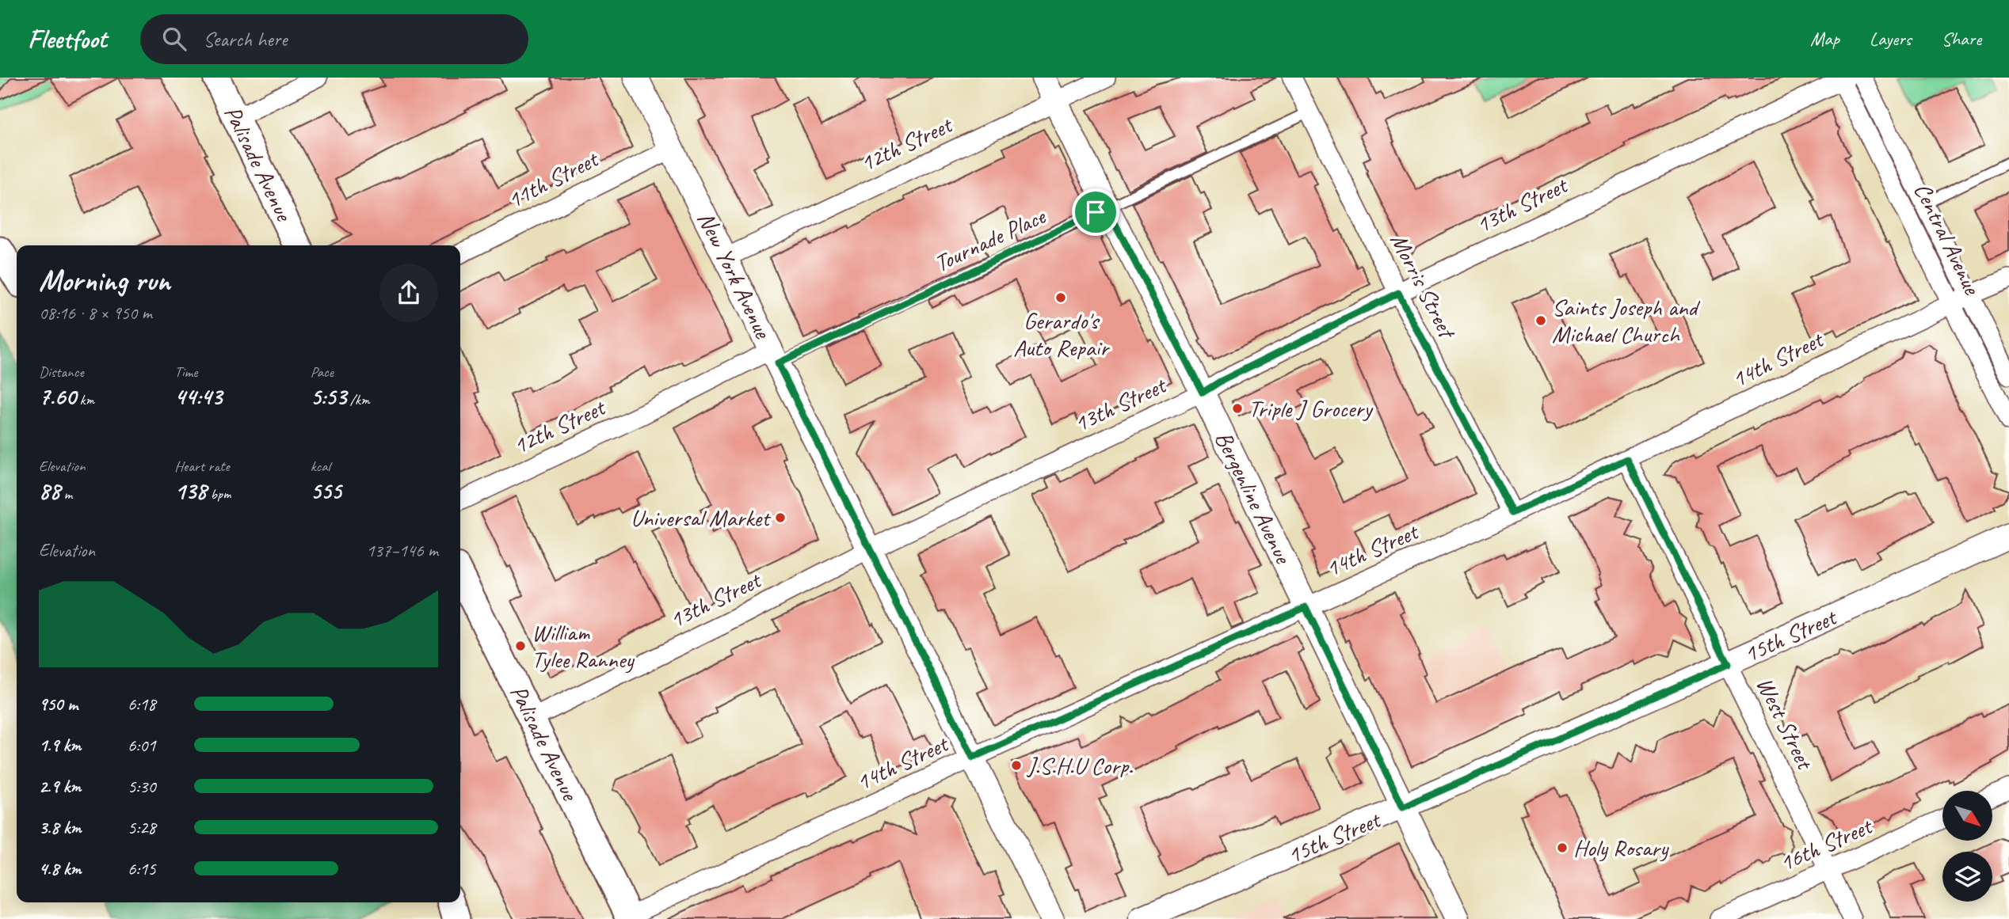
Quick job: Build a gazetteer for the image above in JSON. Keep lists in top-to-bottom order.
{
  "streets": {
    "main road": ["Palisade Avenue"],
    "street": [
      "12th Street",
      "11th Street",
      "13th Street",
      "Central Avenue",
      "New York Avenue",
      "Morris Street",
      "14th Street",
      "Bergenline Avenue",
      "15th Street",
      "West Street",
      "16th Street"
    ],
    "lane": ["Tournade Place"]
  },
  "crossings": [
    ["12th Street", "Tournade Place"],
    ["12th Street", "New York Avenue"],
    ["12th Street", "Bergenline Avenue"],
    ["Palisade Avenue", "13th Street"],
    ["Palisade Avenue", "14th Street"],
    ["11th Street", "New York Avenue"],
    ["13th Street", "Central Avenue"],
    ["13th Street", "New York Avenue"],
    ["13th Street", "Morris Street"],
    ["13th Street", "Bergenline Avenue"],
    ["Central Avenue", "14th Street"],
    ["Tournade Place", "New York Avenue"],
    ["Tournade Place", "Morris Street"],
    ["Tournade Place", "Bergenline Avenue"],
    ["New York Avenue", "14th Street"],
    ["Morris Street", "14th Street"],
    ["14th Street", "Bergenline Avenue"],
    ["14th Street", "West Street"],
    ["Bergenline Avenue", "15th Street"],
    ["15th Street", "West Street"],
    ["West Street", "16th Street"]
  ],
  "places": [
    "Gerardo's Auto Repair",
    "Saints Joseph and Michael Church",
    "Triple J Grocery",
    "Universal Market",
    "William Tylee Ranney",
    "J.S.H.U Corp.",
    "Holy Rosary"
  ],
  "north": "bottom right",
  "page": {
    "header": "Fleetfoot",
    "search": "Search here",
    "nav": ["Map", "Layers", "Share"],
    "heading": ["Morning run", "08:16 · 8 × 950 m"],
    "stats": [
      ["Distance", "7.60 km"],
      ["Time", "44:43"],
      ["Pace", "5:53 /km"],
      ["Elevation", "88 m"],
      ["Heart rate", "138 bpm"],
      ["kcal", "555"]
    ],
    "chart": ["Elevation", "137–146 m"],
    "list": [
      {
        "name": "950 m",
        "note": "6:18"
      },
      {
        "name": "1.9 km",
        "note": "6:01"
      },
      {
        "name": "2.9 km",
        "note": "5:30"
      },
      {
        "name": "3.8 km",
        "note": "5:28"
      },
      {
        "name": "4.8 km",
        "note": "6:15"
      }
    ]
  }
}
